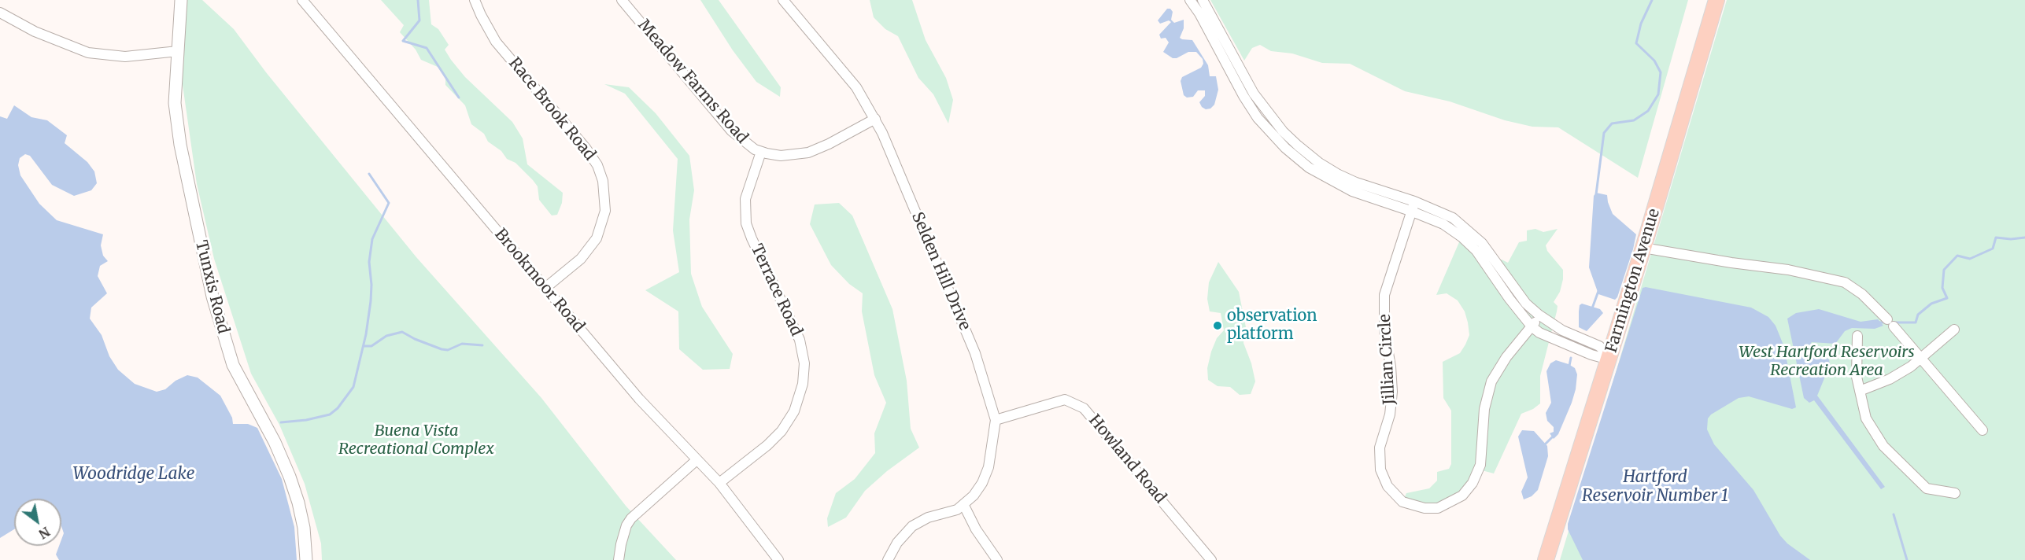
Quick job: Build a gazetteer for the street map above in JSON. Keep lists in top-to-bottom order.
{
  "streets": {
    "main road": ["Farmington Avenue"],
    "street": [
      "Meadow Farms Road",
      "Race Brook Road",
      "Selden Hill Drive",
      "Brookmoor Road",
      "Tunxis Road",
      "Terrace Road",
      "Jillian Circle",
      "Howland Road"
    ]
  },
  "crossings": [
    ["Meadow Farms Road", "Selden Hill Drive"],
    ["Meadow Farms Road", "Terrace Road"],
    ["Race Brook Road", "Brookmoor Road"],
    ["Selden Hill Drive", "Howland Road"],
    ["Brookmoor Road", "Terrace Road"]
  ],
  "water": ["Woodridge Lake", "Hartford Reservoir Number 1"],
  "parks": ["West Hartford Reservoirs Recreation Area", "Buena Vista Recreational Complex"],
  "places": ["observation platform"],
  "north": "bottom right"
}
